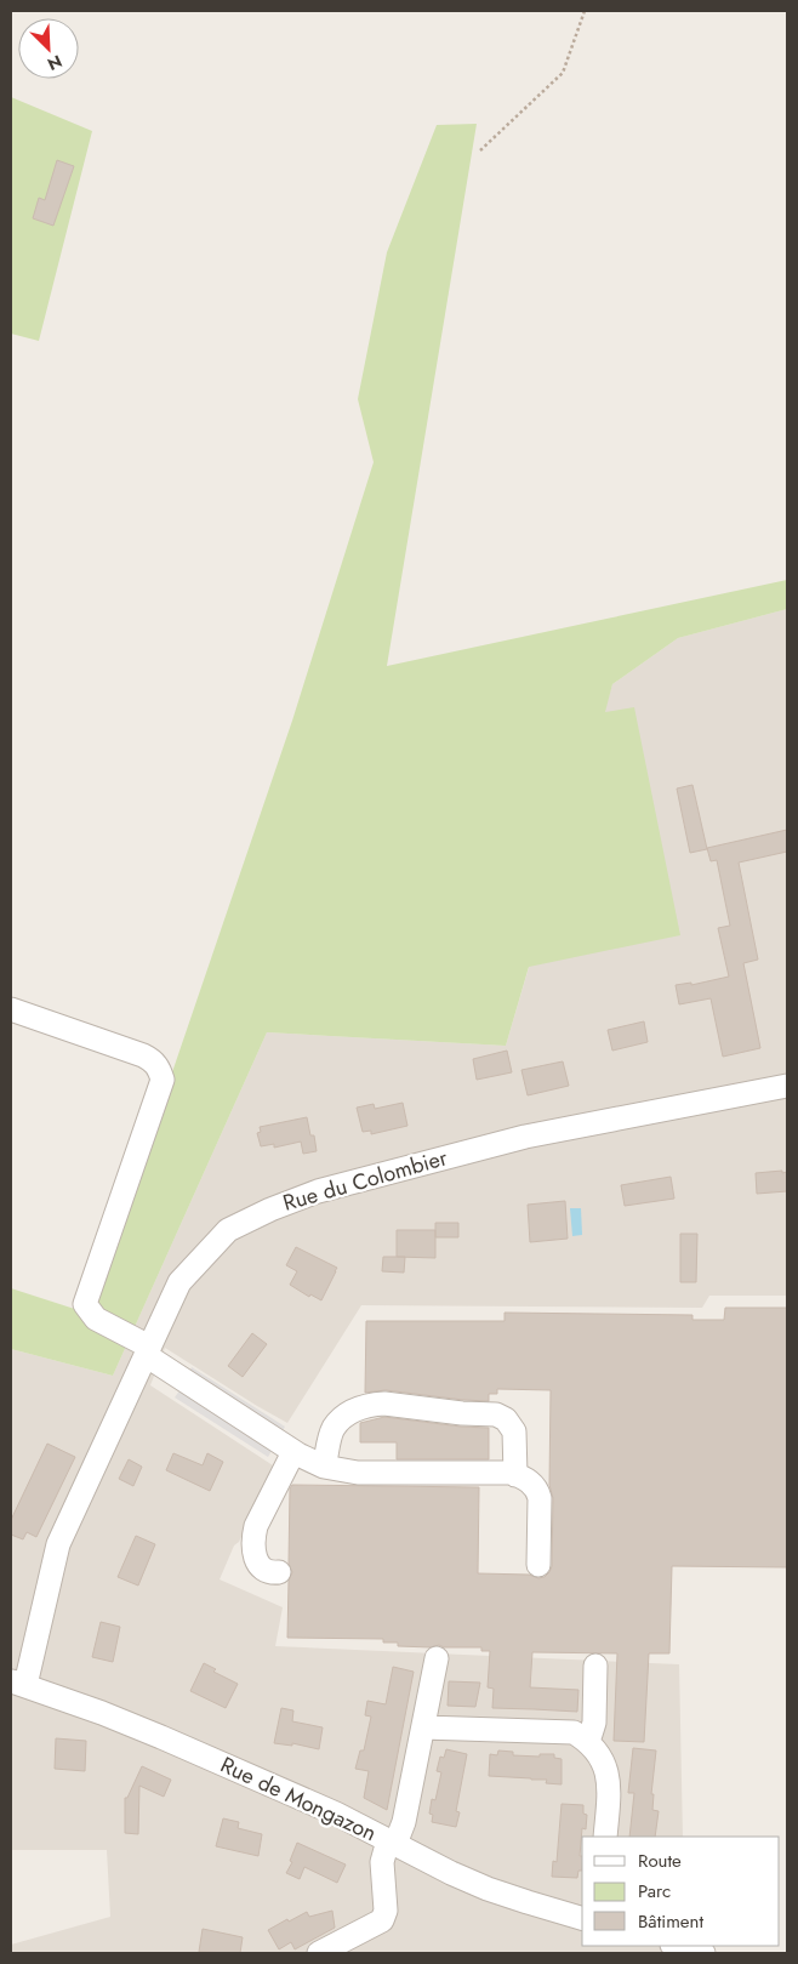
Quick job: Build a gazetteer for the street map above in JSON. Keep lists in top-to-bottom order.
{
  "streets": {
    "street": ["Rue du Colombier", "Rue de Mongazon"]
  },
  "crossings": [
    ["Rue du Colombier", "Rue de Mongazon"]
  ],
  "legend": ["Route", "Parc", "Bâtiment"],
  "north": "bottom right"
}
